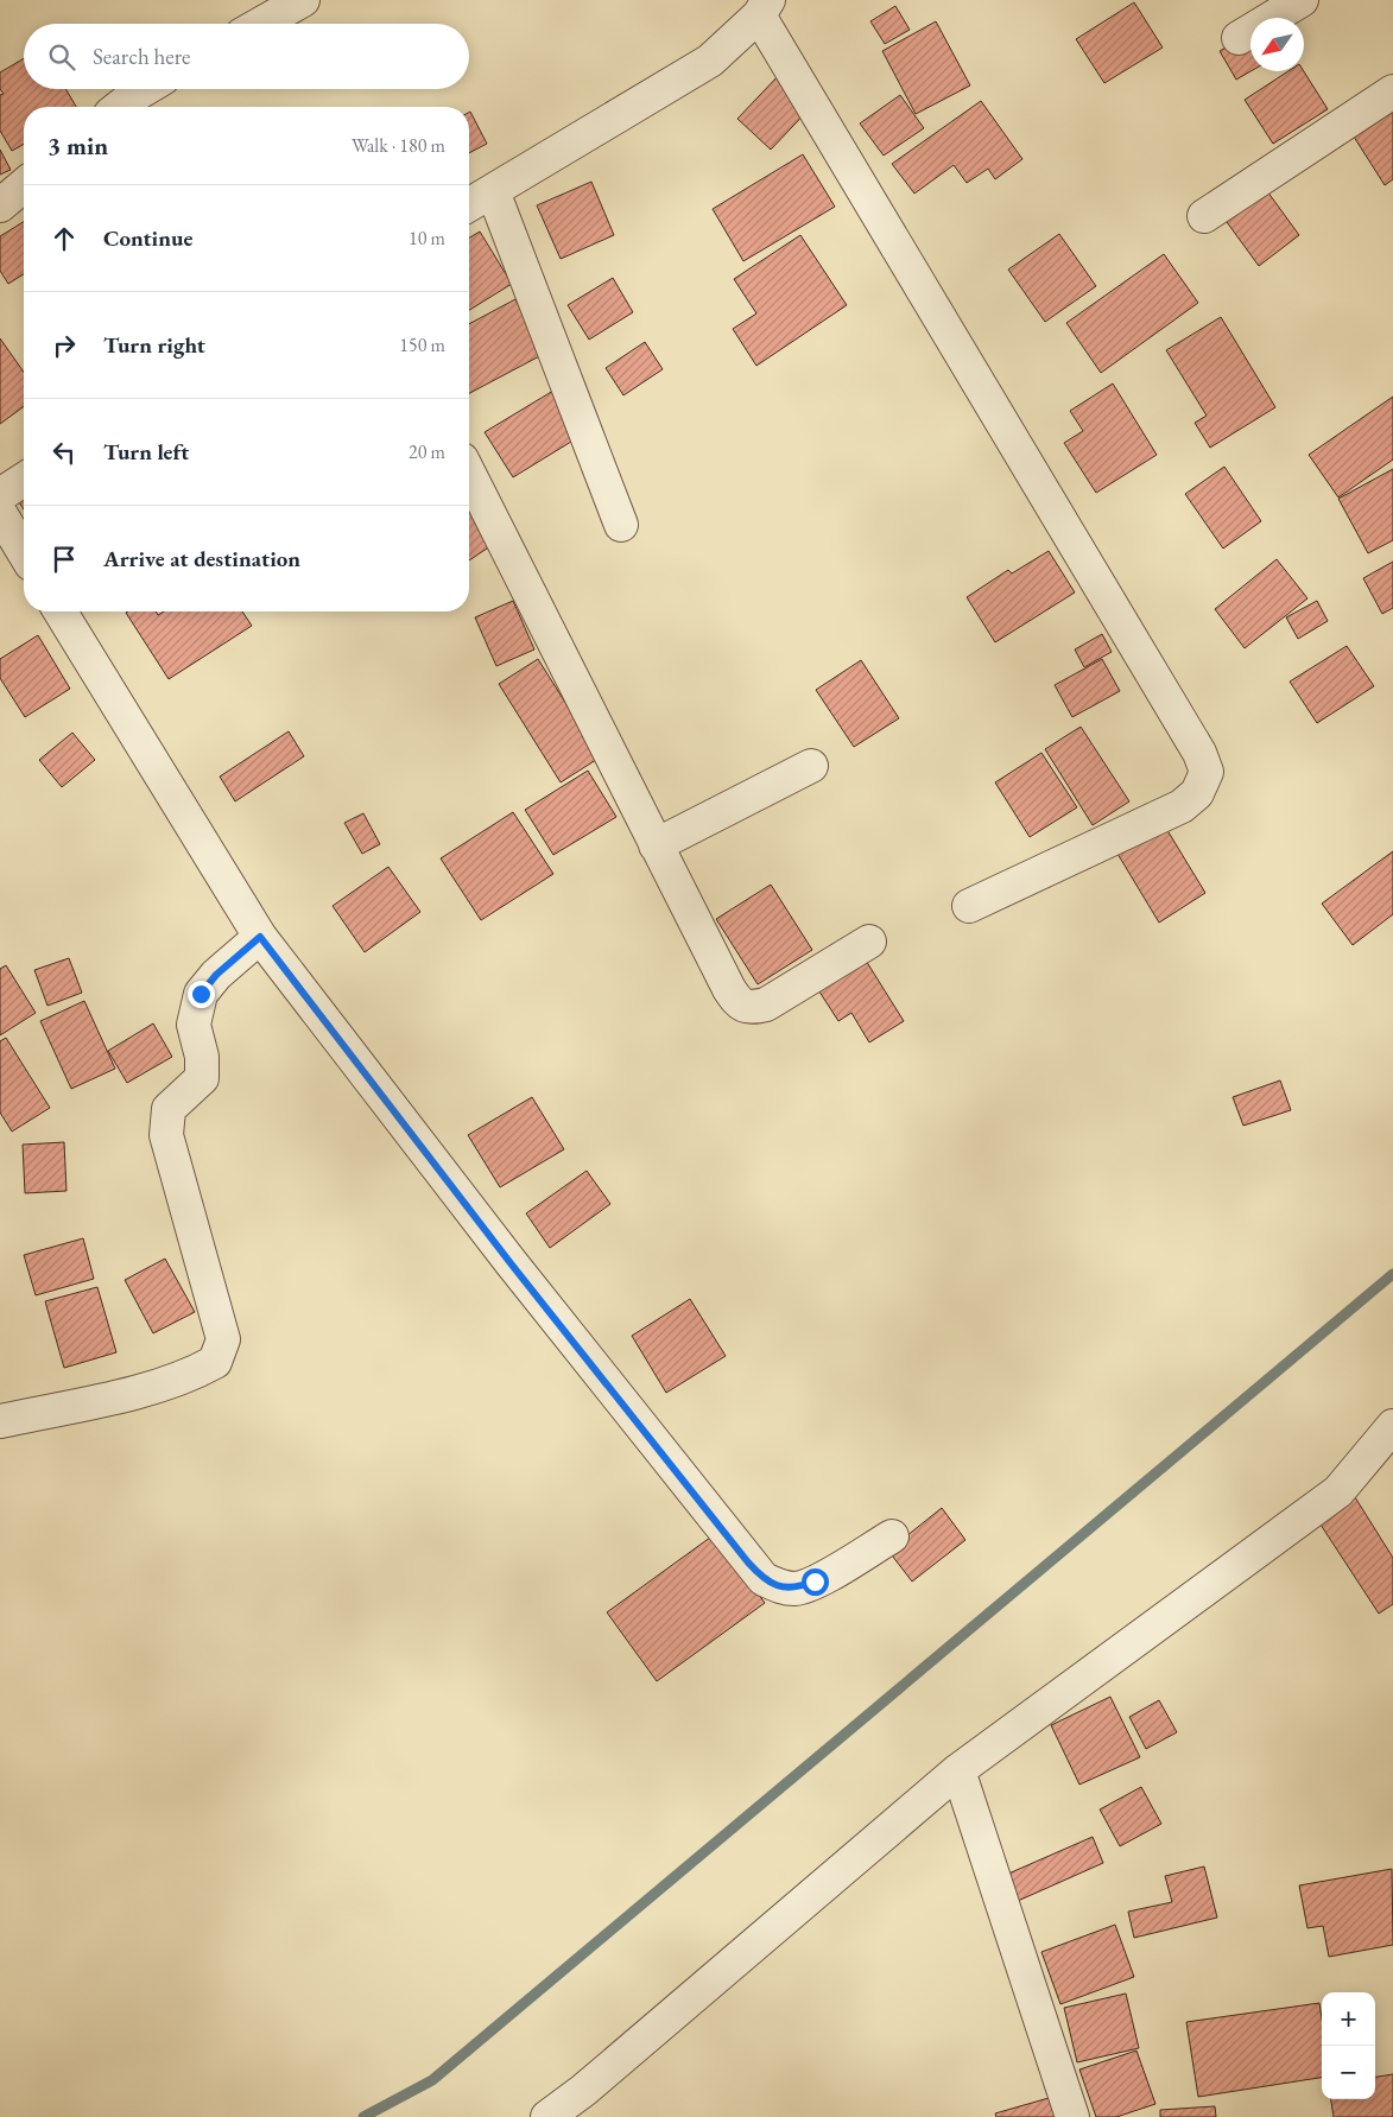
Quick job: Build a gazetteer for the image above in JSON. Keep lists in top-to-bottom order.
{
  "north": "bottom left",
  "page": {
    "search": "Search here",
    "heading": ["3 min", "Walk · 180 m"],
    "list": [
      ["Continue", "10 m"],
      ["Turn right", "150 m"],
      ["Turn left", "20 m"],
      "Arrive at destination"
    ],
    "map_buttons": ["+", "−"]
  }
}
